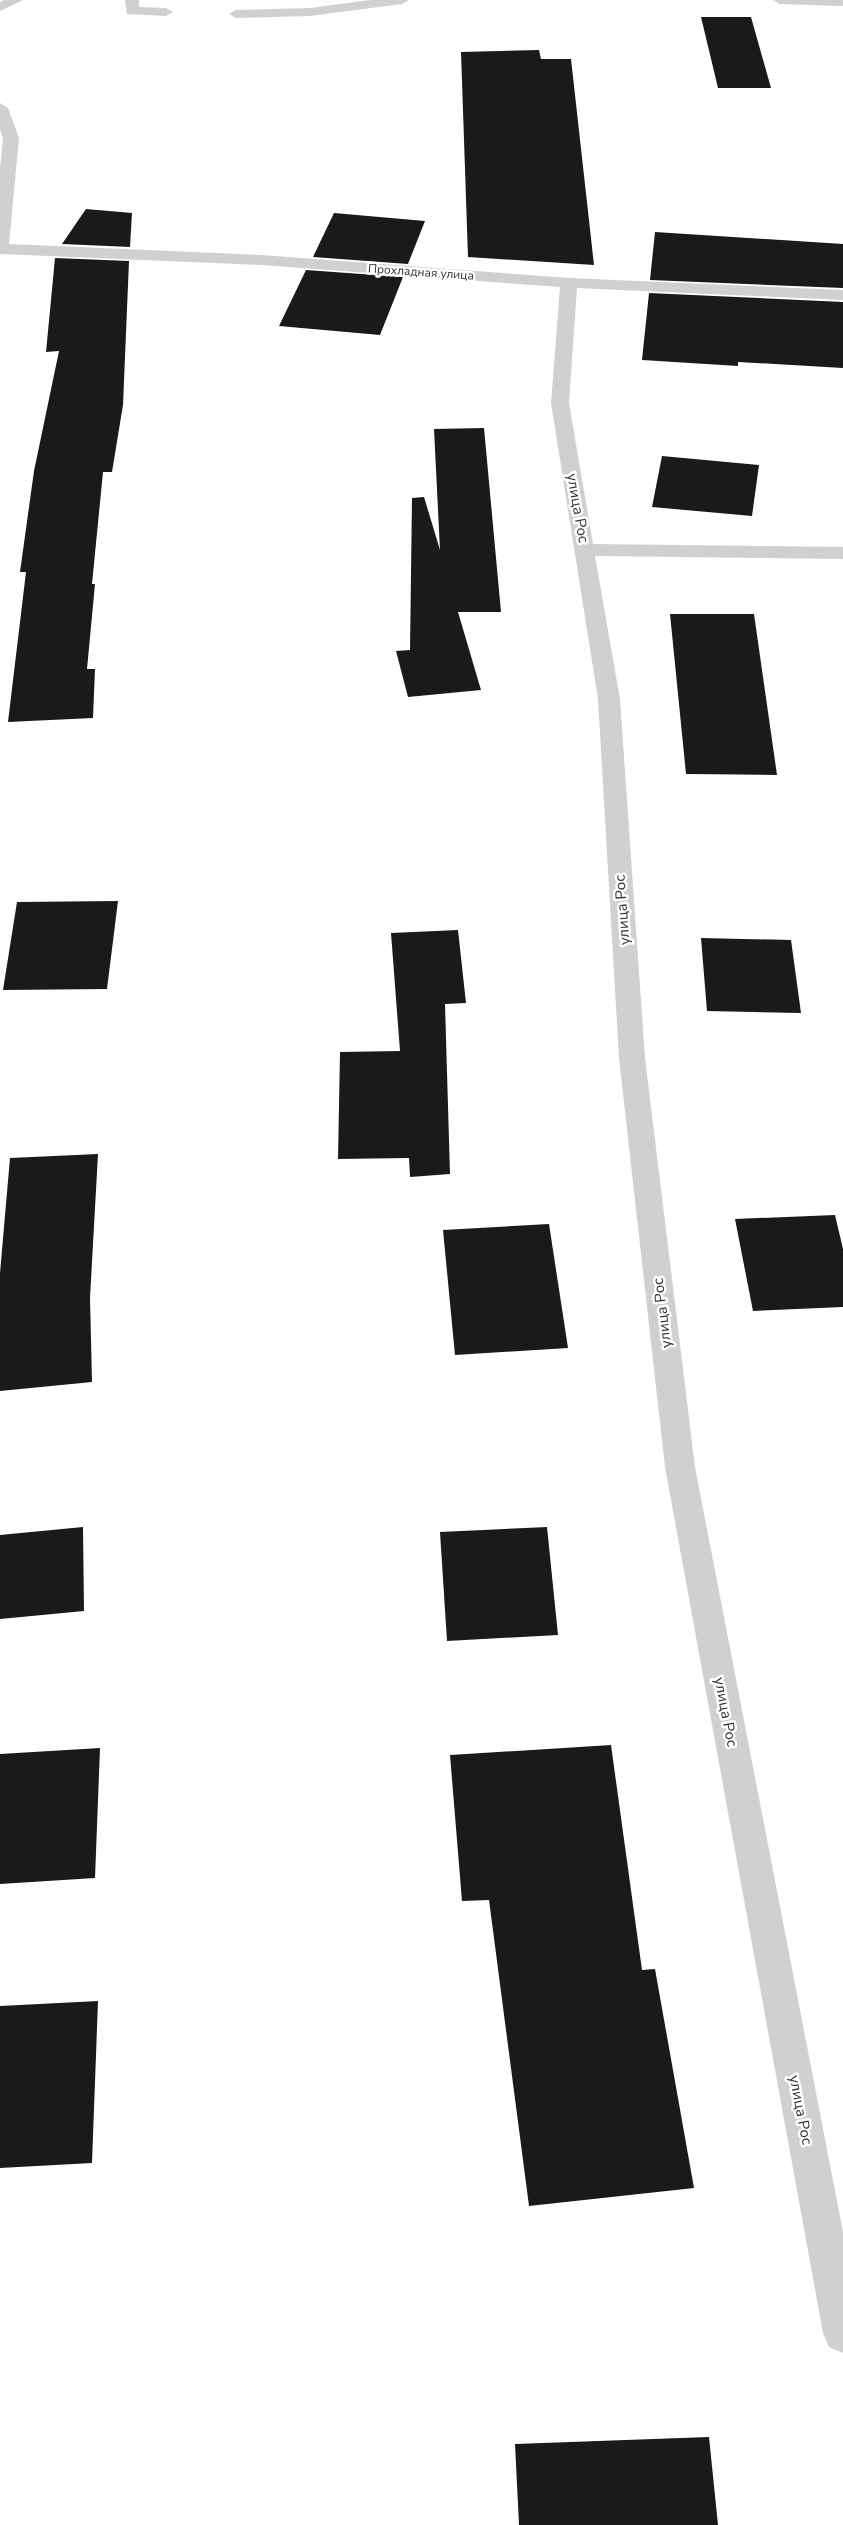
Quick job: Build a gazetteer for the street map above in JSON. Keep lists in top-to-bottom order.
{
  "streets": {
    "street": ["Прохладная улица", "улица Рос"]
  },
  "crossings": [
    ["Прохладная улица", "улица Рос"]
  ]
}
